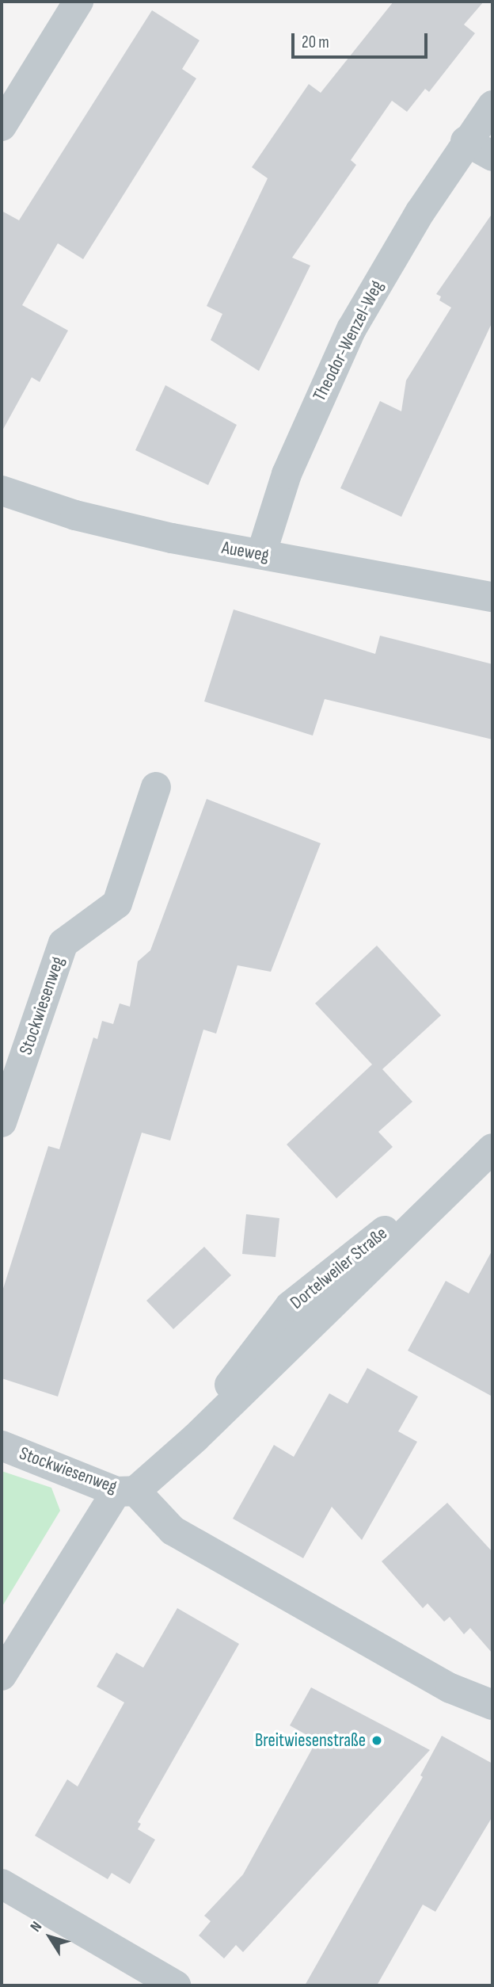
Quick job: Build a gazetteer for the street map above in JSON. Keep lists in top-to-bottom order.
{
  "streets": {
    "street": [
      "Theodor-Wenzel-Weg",
      "Aueweg",
      "Stockwiesenweg",
      "Dortelweiler Straße"
    ]
  },
  "crossings": [
    ["Theodor-Wenzel-Weg", "Aueweg"],
    ["Stockwiesenweg", "Dortelweiler Straße"]
  ],
  "places": ["Breitwiesenstraße"],
  "scale_bar": "20 m",
  "north": "top left"
}
